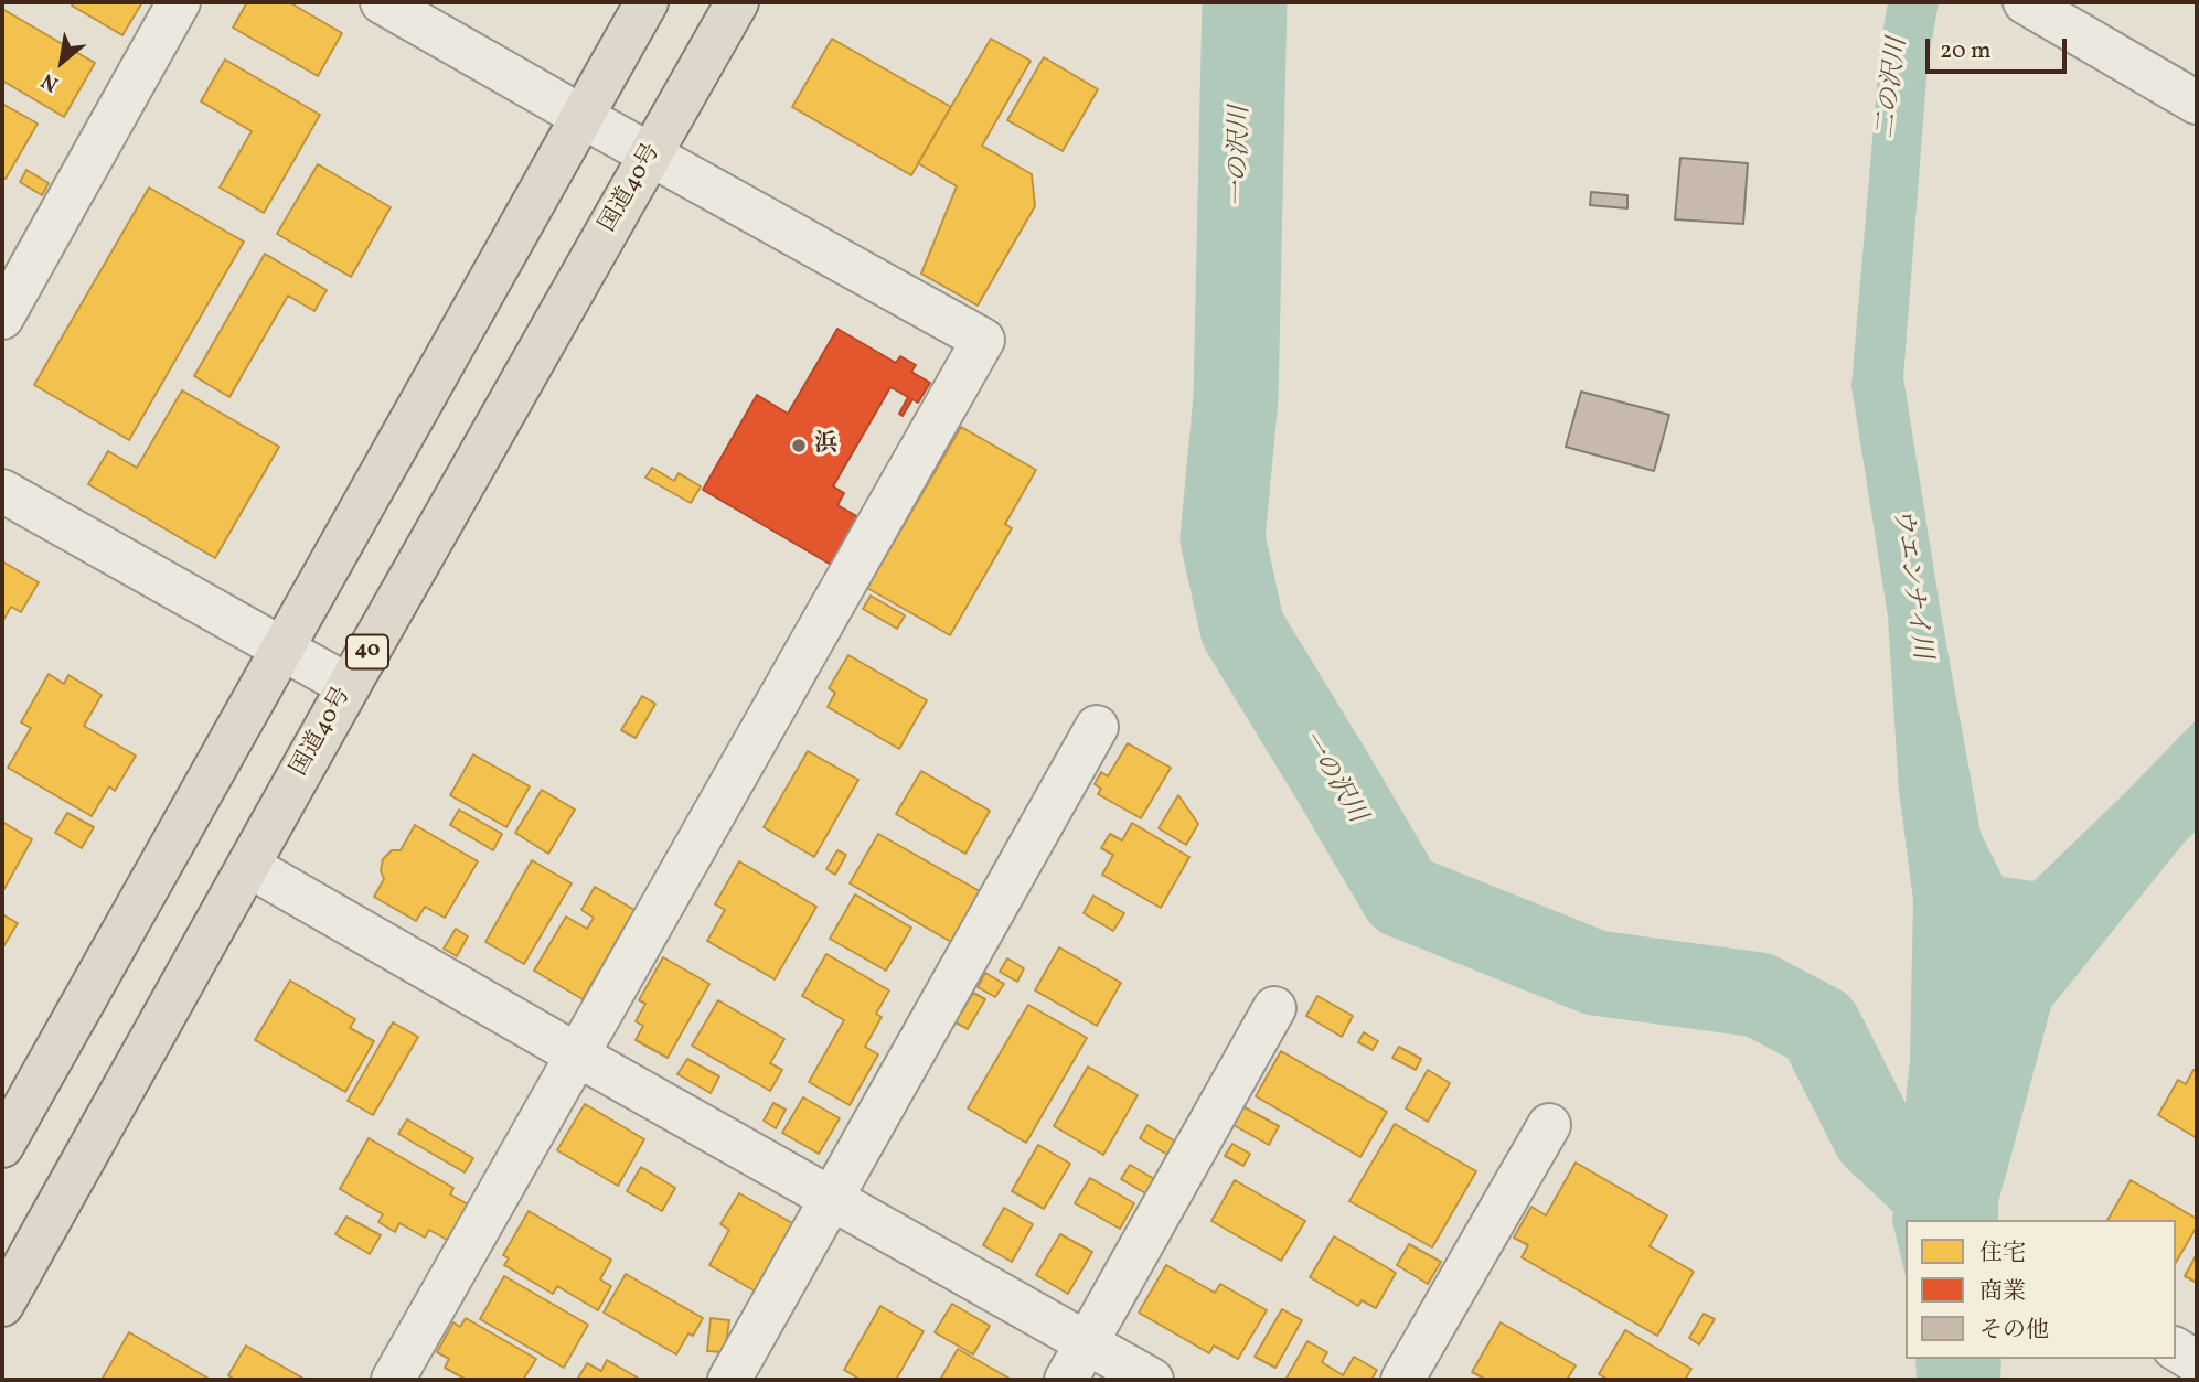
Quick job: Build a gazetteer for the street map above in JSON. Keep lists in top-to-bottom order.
{
  "streets": {
    "highway": ["国道40号", "40"]
  },
  "water": ["二の沢川", "一の沢川", "ウエンナイ川"],
  "places": ["浜"],
  "legend": ["住宅", "商業", "その他"],
  "scale_bar": "20 m",
  "north": "bottom left"
}
